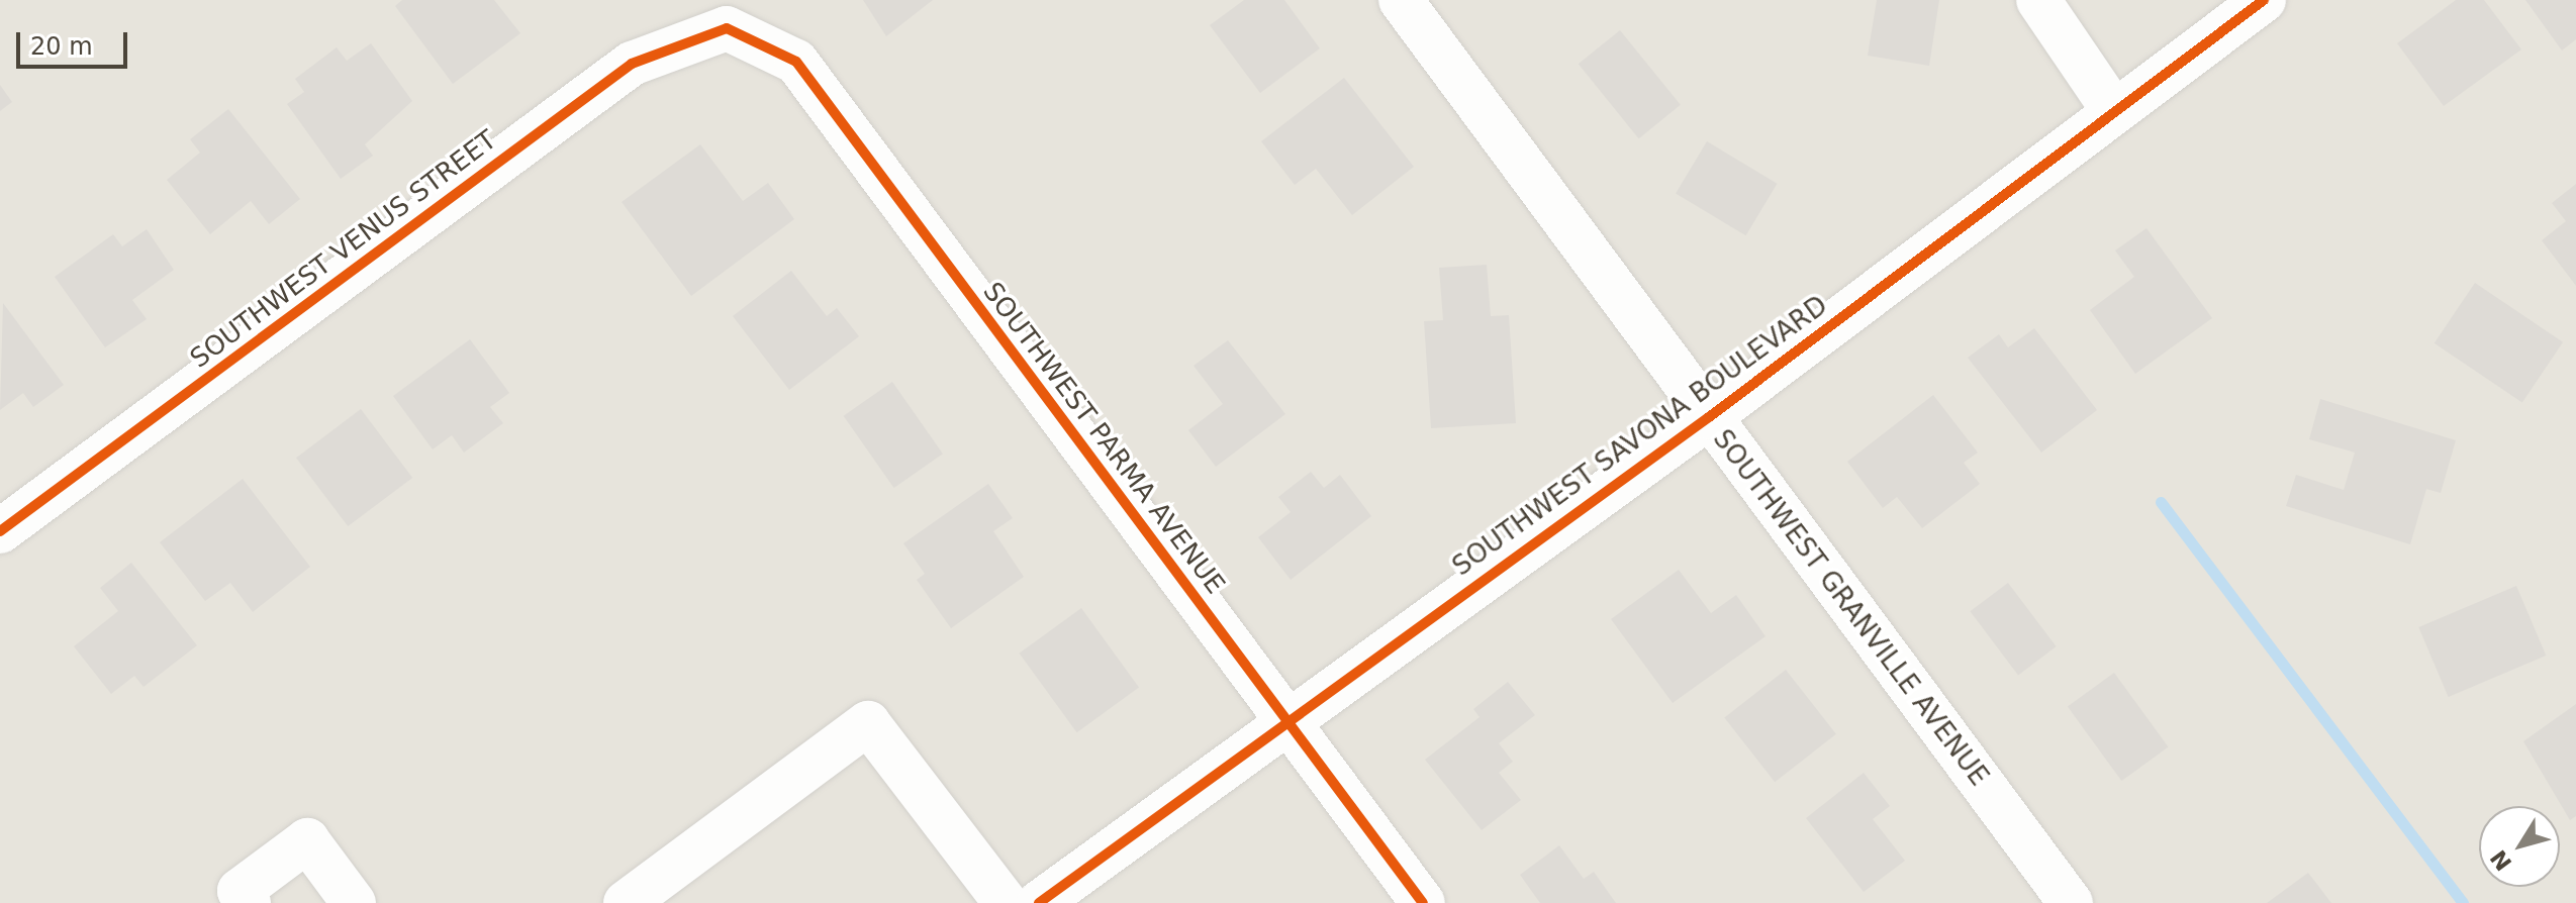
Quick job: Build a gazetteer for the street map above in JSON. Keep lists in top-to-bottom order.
{
  "streets": {
    "street": [
      "SOUTHWEST VENUS STREET",
      "SOUTHWEST SAVONA BOULEVARD",
      "SOUTHWEST PARMA AVENUE",
      "SOUTHWEST GRANVILLE AVENUE"
    ]
  },
  "crossings": [
    ["SOUTHWEST VENUS STREET", "SOUTHWEST PARMA AVENUE"],
    ["SOUTHWEST SAVONA BOULEVARD", "SOUTHWEST PARMA AVENUE"],
    ["SOUTHWEST SAVONA BOULEVARD", "SOUTHWEST GRANVILLE AVENUE"]
  ],
  "scale_bar": "20 m",
  "north": "bottom left"
}
